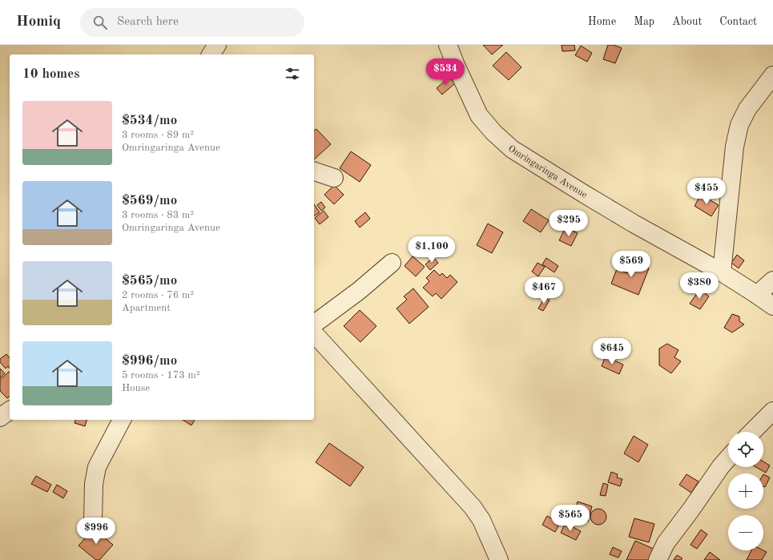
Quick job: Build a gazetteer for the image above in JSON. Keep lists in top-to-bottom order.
{
  "streets": {
    "street": ["Omringaringa Avenue"]
  },
  "page": {
    "header": "Homiq",
    "search": "Search here",
    "nav": [
      "Home",
      "Map",
      "About",
      "Contact"
    ],
    "heading": "10 homes",
    "price": [
      "$534",
      "$455",
      "$295",
      "$1,100",
      "$569",
      "$380",
      "$467",
      "$645",
      "$565",
      "$996"
    ],
    "list": [
      {
        "name": "$534/mo",
        "note": "3 rooms · 89 m² · Omringaringa Avenue"
      },
      {
        "name": "$569/mo",
        "note": "3 rooms · 83 m² · Omringaringa Avenue"
      },
      {
        "name": "$565/mo",
        "note": "2 rooms · 76 m² · Apartment"
      },
      {
        "name": "$996/mo",
        "note": "5 rooms · 173 m² · House"
      }
    ],
    "map_buttons": ["+", "−"]
  }
}
